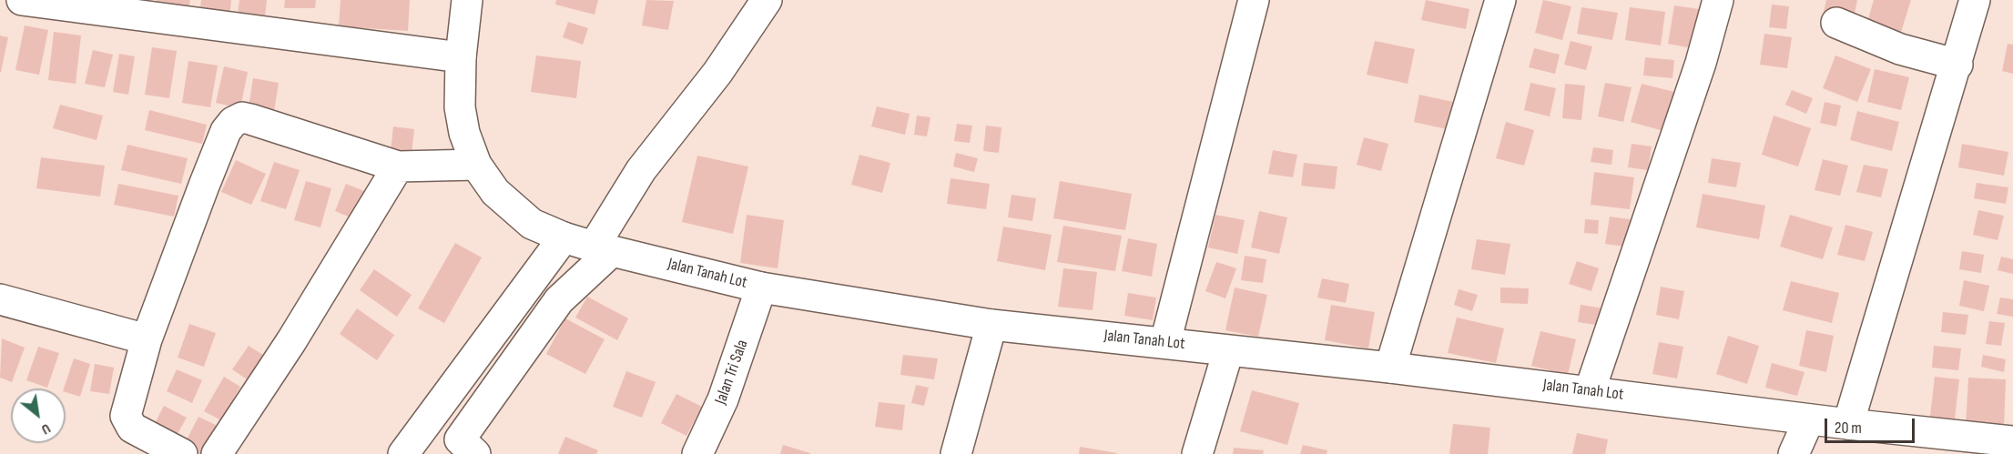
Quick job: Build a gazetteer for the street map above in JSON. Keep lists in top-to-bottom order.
{
  "streets": {
    "street": ["Jalan Tanah Lot", "Jalan Tri Sala"]
  },
  "crossings": [
    ["Jalan Tanah Lot", "Jalan Tri Sala"]
  ],
  "scale_bar": "20 m",
  "north": "bottom right"
}
